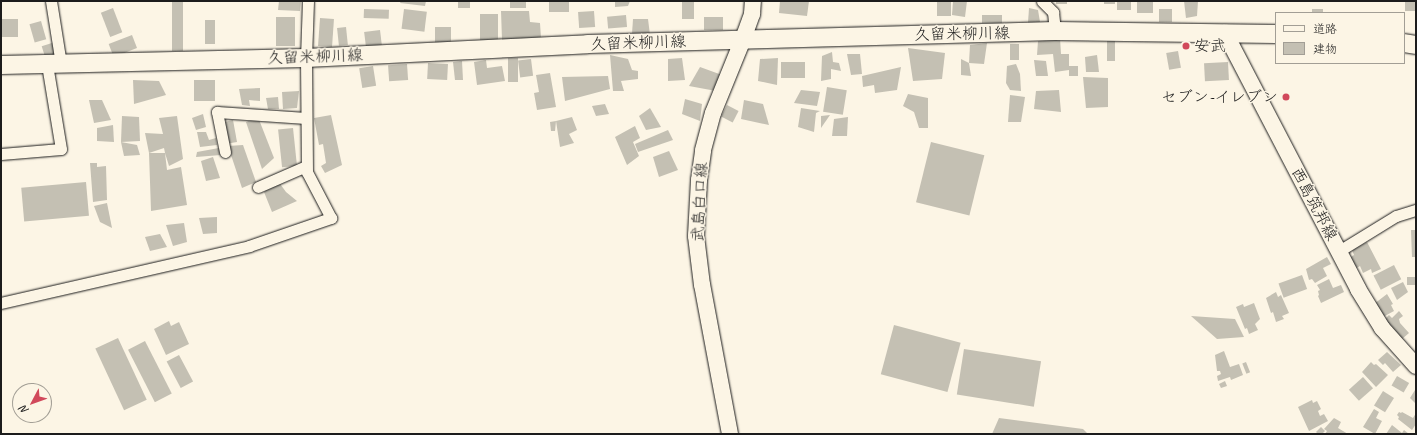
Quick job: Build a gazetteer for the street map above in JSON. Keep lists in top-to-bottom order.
{
  "streets": {
    "main road": ["久留米柳川線", "武島白口線", "西島筑邦線"]
  },
  "crossings": [
    ["久留米柳川線", "武島白口線"],
    ["久留米柳川線", "西島筑邦線"]
  ],
  "places": ["安武", "セブン-イレブン"],
  "legend": ["道路", "建物"],
  "north": "bottom left"
}
